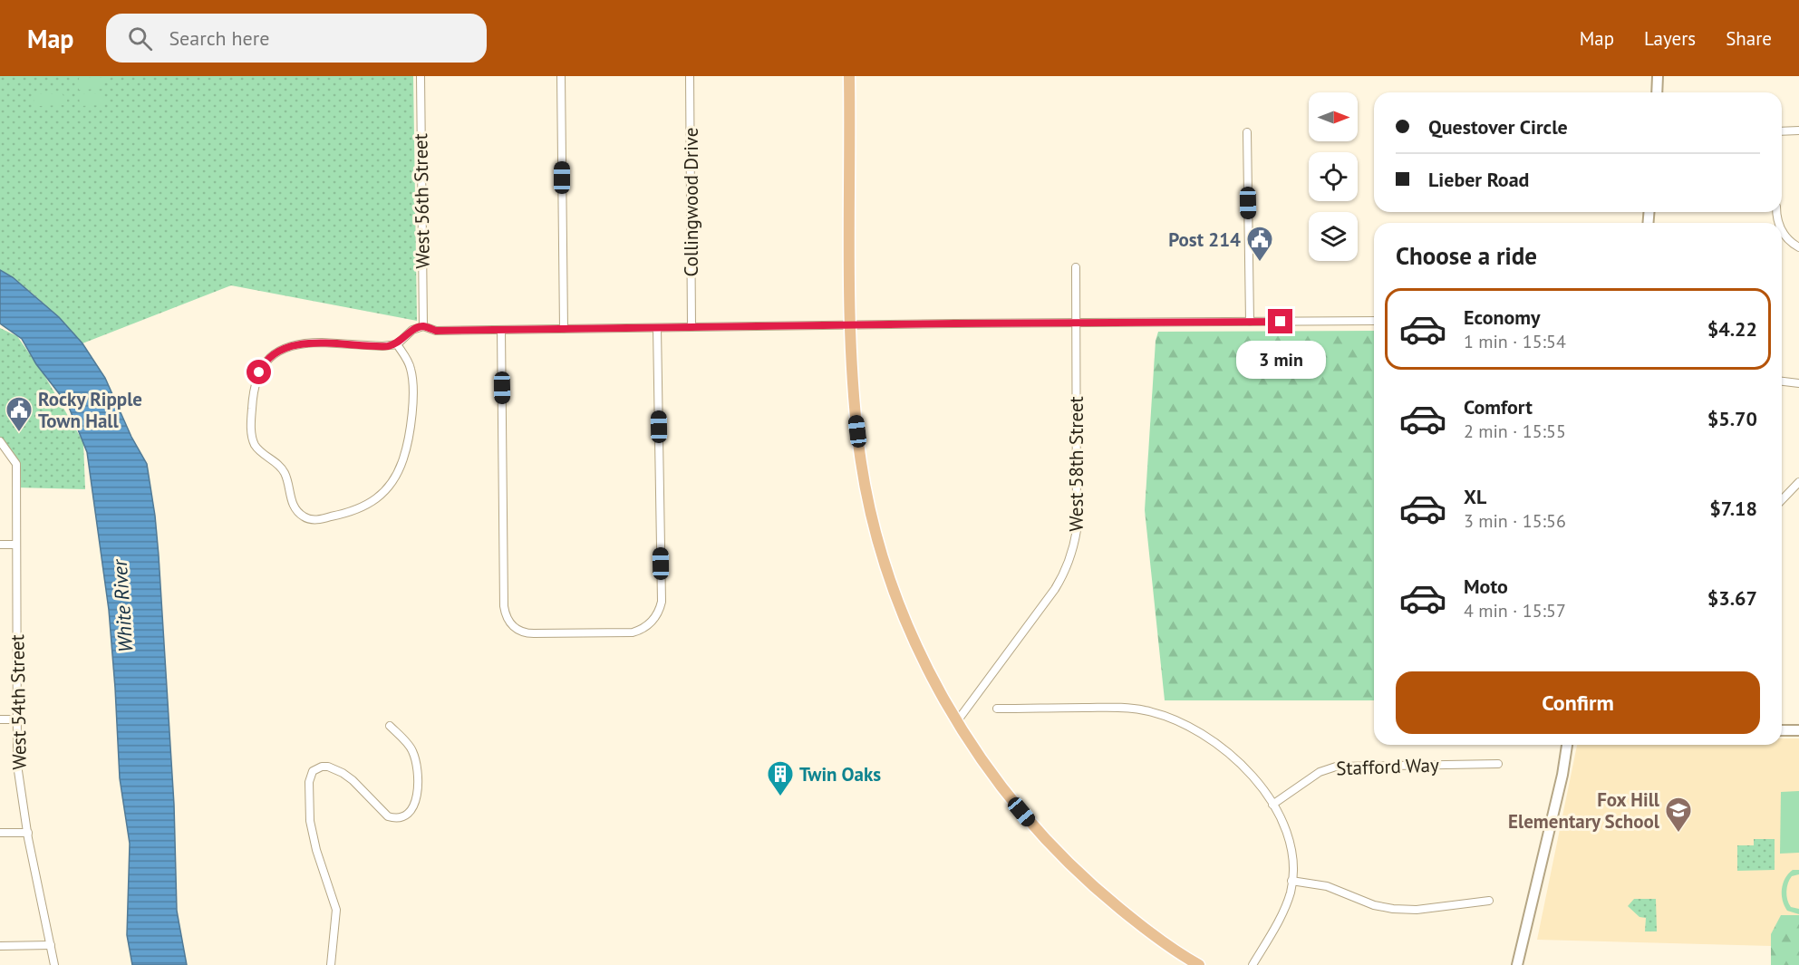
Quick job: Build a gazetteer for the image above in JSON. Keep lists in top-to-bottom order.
{
  "streets": {
    "street": [
      "West 56th Street",
      "Collingwood Drive",
      "West 58th Street",
      "West 54th Street",
      "Stafford Way"
    ]
  },
  "water": ["White River"],
  "places": {
    "public building": ["Post 214", "Rocky Ripple Town Hall"],
    "building": ["Twin Oaks"],
    "school or university": ["Fox Hill Elementary School"]
  },
  "north": "right",
  "page": {
    "header": "Map",
    "search": "Search here",
    "nav": ["Map", "Layers", "Share"],
    "banner": ["Questover Circle", "Lieber Road"],
    "heading": "Choose a ride",
    "list": [
      {
        "name": "Economy",
        "note": "1 min · 15:54",
        "value": "$4.22"
      },
      {
        "name": "Comfort",
        "note": "2 min · 15:55",
        "value": "$5.70"
      },
      {
        "name": "XL",
        "note": "3 min · 15:56",
        "value": "$7.18"
      },
      {
        "name": "Moto",
        "note": "4 min · 15:57",
        "value": "$3.67"
      }
    ],
    "bubble": "3 min",
    "buttons": "Confirm"
  }
}
